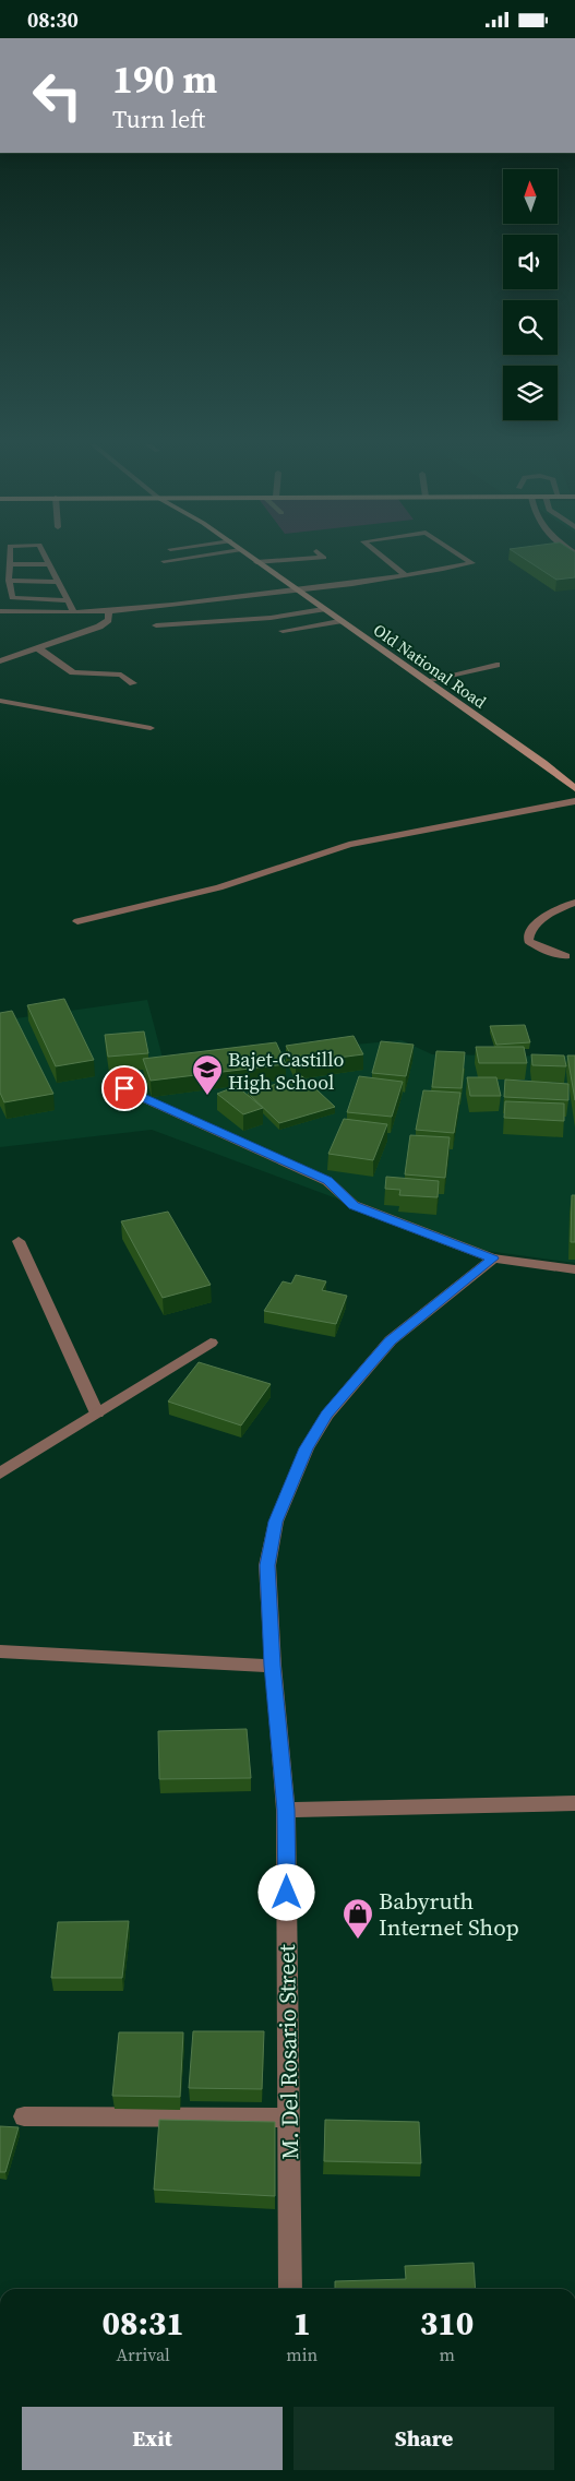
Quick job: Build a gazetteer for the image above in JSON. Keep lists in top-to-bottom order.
{
  "streets": {
    "main road": ["Old National Road"],
    "street": ["M. Del Rosario Street"]
  },
  "places": {
    "school or university": ["Bajet-Castillo High School"],
    "shop": ["Babyruth Internet Shop"]
  },
  "north": "top",
  "page": {
    "status": "08:30",
    "turn": ["190 m", "Turn left"],
    "eta": [
      "08:31",
      "Arrival",
      "1",
      "min",
      "310",
      "m"
    ],
    "buttons": ["Exit", "Share"]
  }
}
